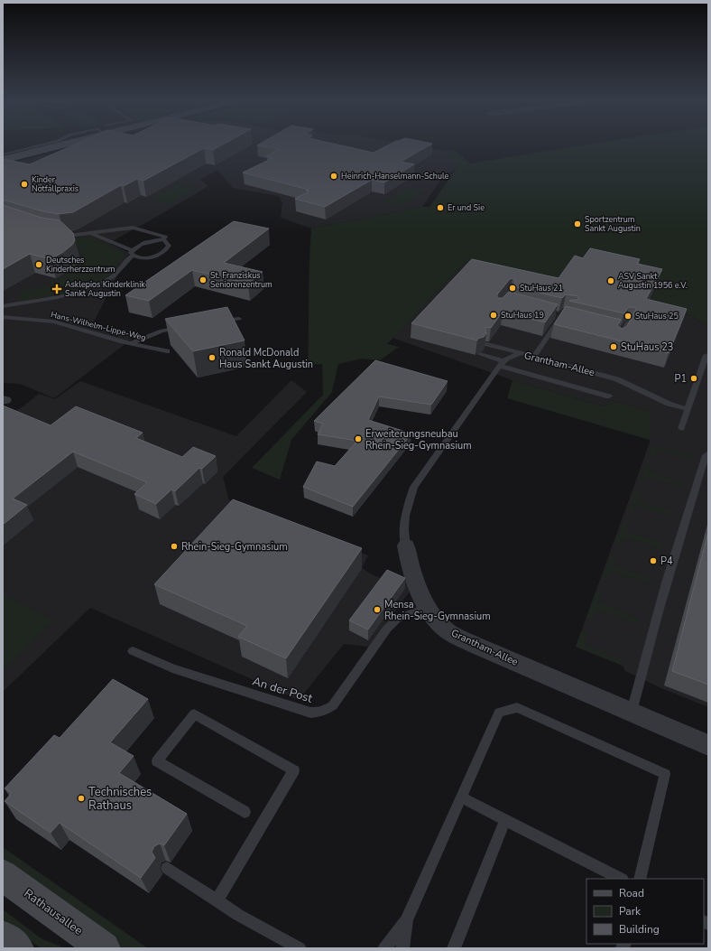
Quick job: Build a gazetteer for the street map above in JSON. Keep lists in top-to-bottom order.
{
  "streets": {
    "main road": ["Rathausallee"],
    "street": ["Grantham-Allee"],
    "lane": ["Hans-Wilhelm-Lippe-Weg", "An der Post"]
  },
  "crossings": [
    ["Grantham-Allee", "An der Post"]
  ],
  "places": {
    "other": [
      "Heinrich-Hanselmann-Schule",
      "Kinder Notfallpraxis",
      "Er und Sie",
      "Sportzentrum Sankt Augustin",
      "Deutsches Kinderherzzentrum",
      "St. Franziskus Seniorenzentrum",
      "ASV Sankt Augustin 1956 e.V.",
      "StuHaus 21",
      "StuHaus 19",
      "StuHaus 25",
      "StuHaus 23",
      "Ronald McDonald Haus Sankt Augustin",
      "P1",
      "Erweiterungsneubau Rhein-Sieg-Gymnasium",
      "Rhein-Sieg-Gymnasium",
      "P4",
      "Mensa Rhein-Sieg-Gymnasium",
      "Technisches Rathaus"
    ],
    "health": ["Asklepios Kinderklinik Sankt Augustin"]
  },
  "legend": ["Road", "Park", "Building"]
}
